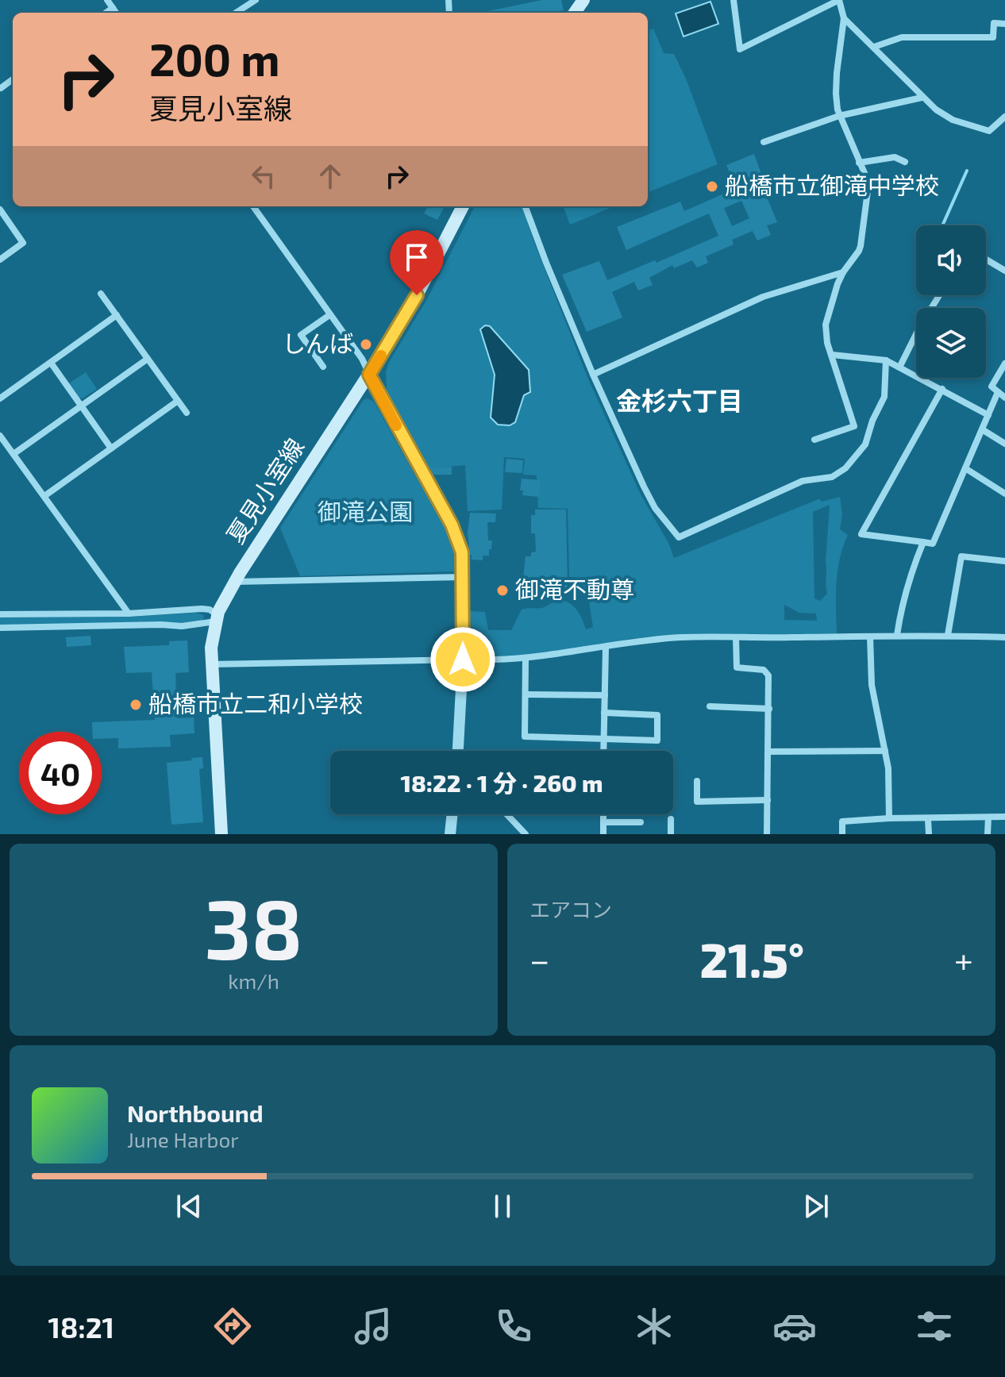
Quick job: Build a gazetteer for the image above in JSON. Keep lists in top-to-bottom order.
{
  "streets": {
    "main road": ["夏見小室線"]
  },
  "districts": ["金杉六丁目"],
  "parks": ["御滝公園"],
  "places": [
    "船橋市立御滝中学校",
    "しんば",
    "御滝不動尊",
    "船橋市立二和小学校"
  ],
  "page": {
    "turn": ["200 m", "夏見小室線"],
    "limit": "40",
    "trip": "18:22 · 1 分 · 260 m",
    "tile": [
      ["38", "km/h"],
      "エアコン"
    ],
    "heat": ["−", "21.5°", "+"],
    "song": ["Northbound", "June Harbor"],
    "tabs": "18:21"
  }
}
